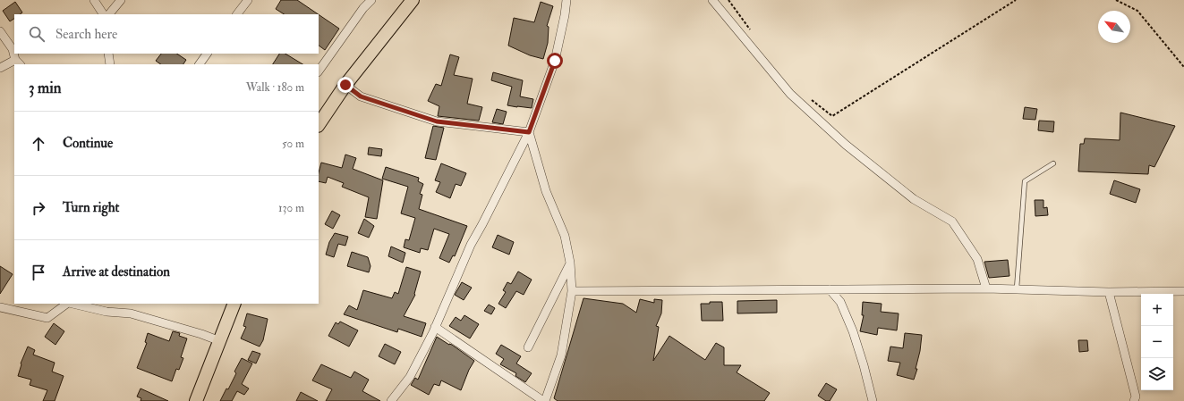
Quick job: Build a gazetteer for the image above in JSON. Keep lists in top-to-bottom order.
{
  "north": "top left",
  "page": {
    "search": "Search here",
    "heading": ["3 min", "Walk · 180 m"],
    "list": [
      ["Continue", "50 m"],
      ["Turn right", "130 m"],
      "Arrive at destination"
    ],
    "map_buttons": ["+", "−"]
  }
}
